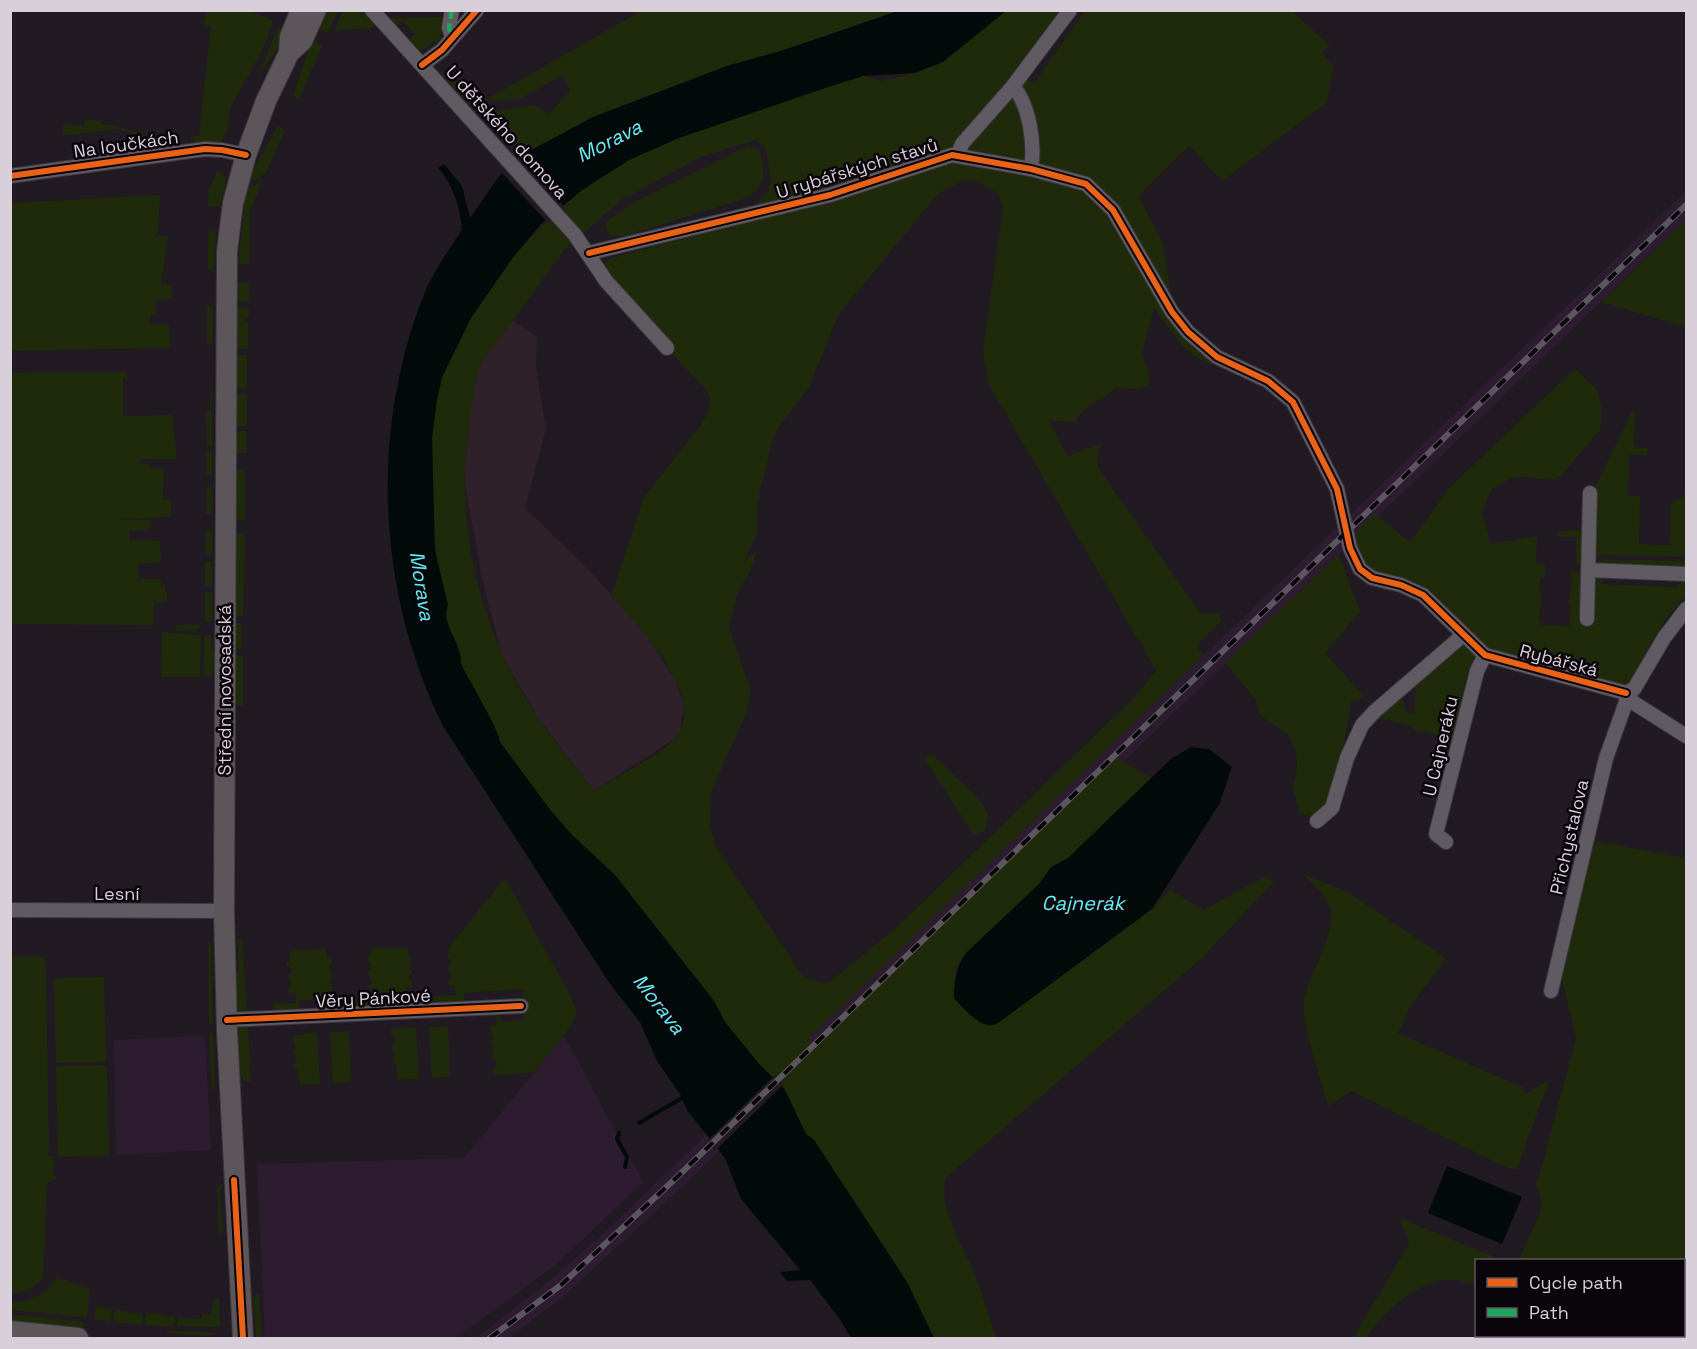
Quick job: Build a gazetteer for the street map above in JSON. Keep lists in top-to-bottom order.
{
  "streets": {
    "main road": ["Střední novosadská"],
    "street": [
      "U dětského domova",
      "Na loučkách",
      "U rybářských stavů",
      "Rybářská",
      "U Cajneráku",
      "Přichystalova",
      "Lesní",
      "Věry Pánkové"
    ]
  },
  "crossings": [
    ["U dětského domova", "U rybářských stavů"],
    ["Na loučkách", "Střední novosadská"],
    ["U rybářských stavů", "Rybářská"],
    ["U rybářských stavů", "U Cajneráku"],
    ["Rybářská", "U Cajneráku"],
    ["Rybářská", "Přichystalova"],
    ["Střední novosadská", "Lesní"],
    ["Střední novosadská", "Věry Pánkové"]
  ],
  "water": ["Morava", "Cajnerák"],
  "legend": ["Cycle path", "Path"]
}
